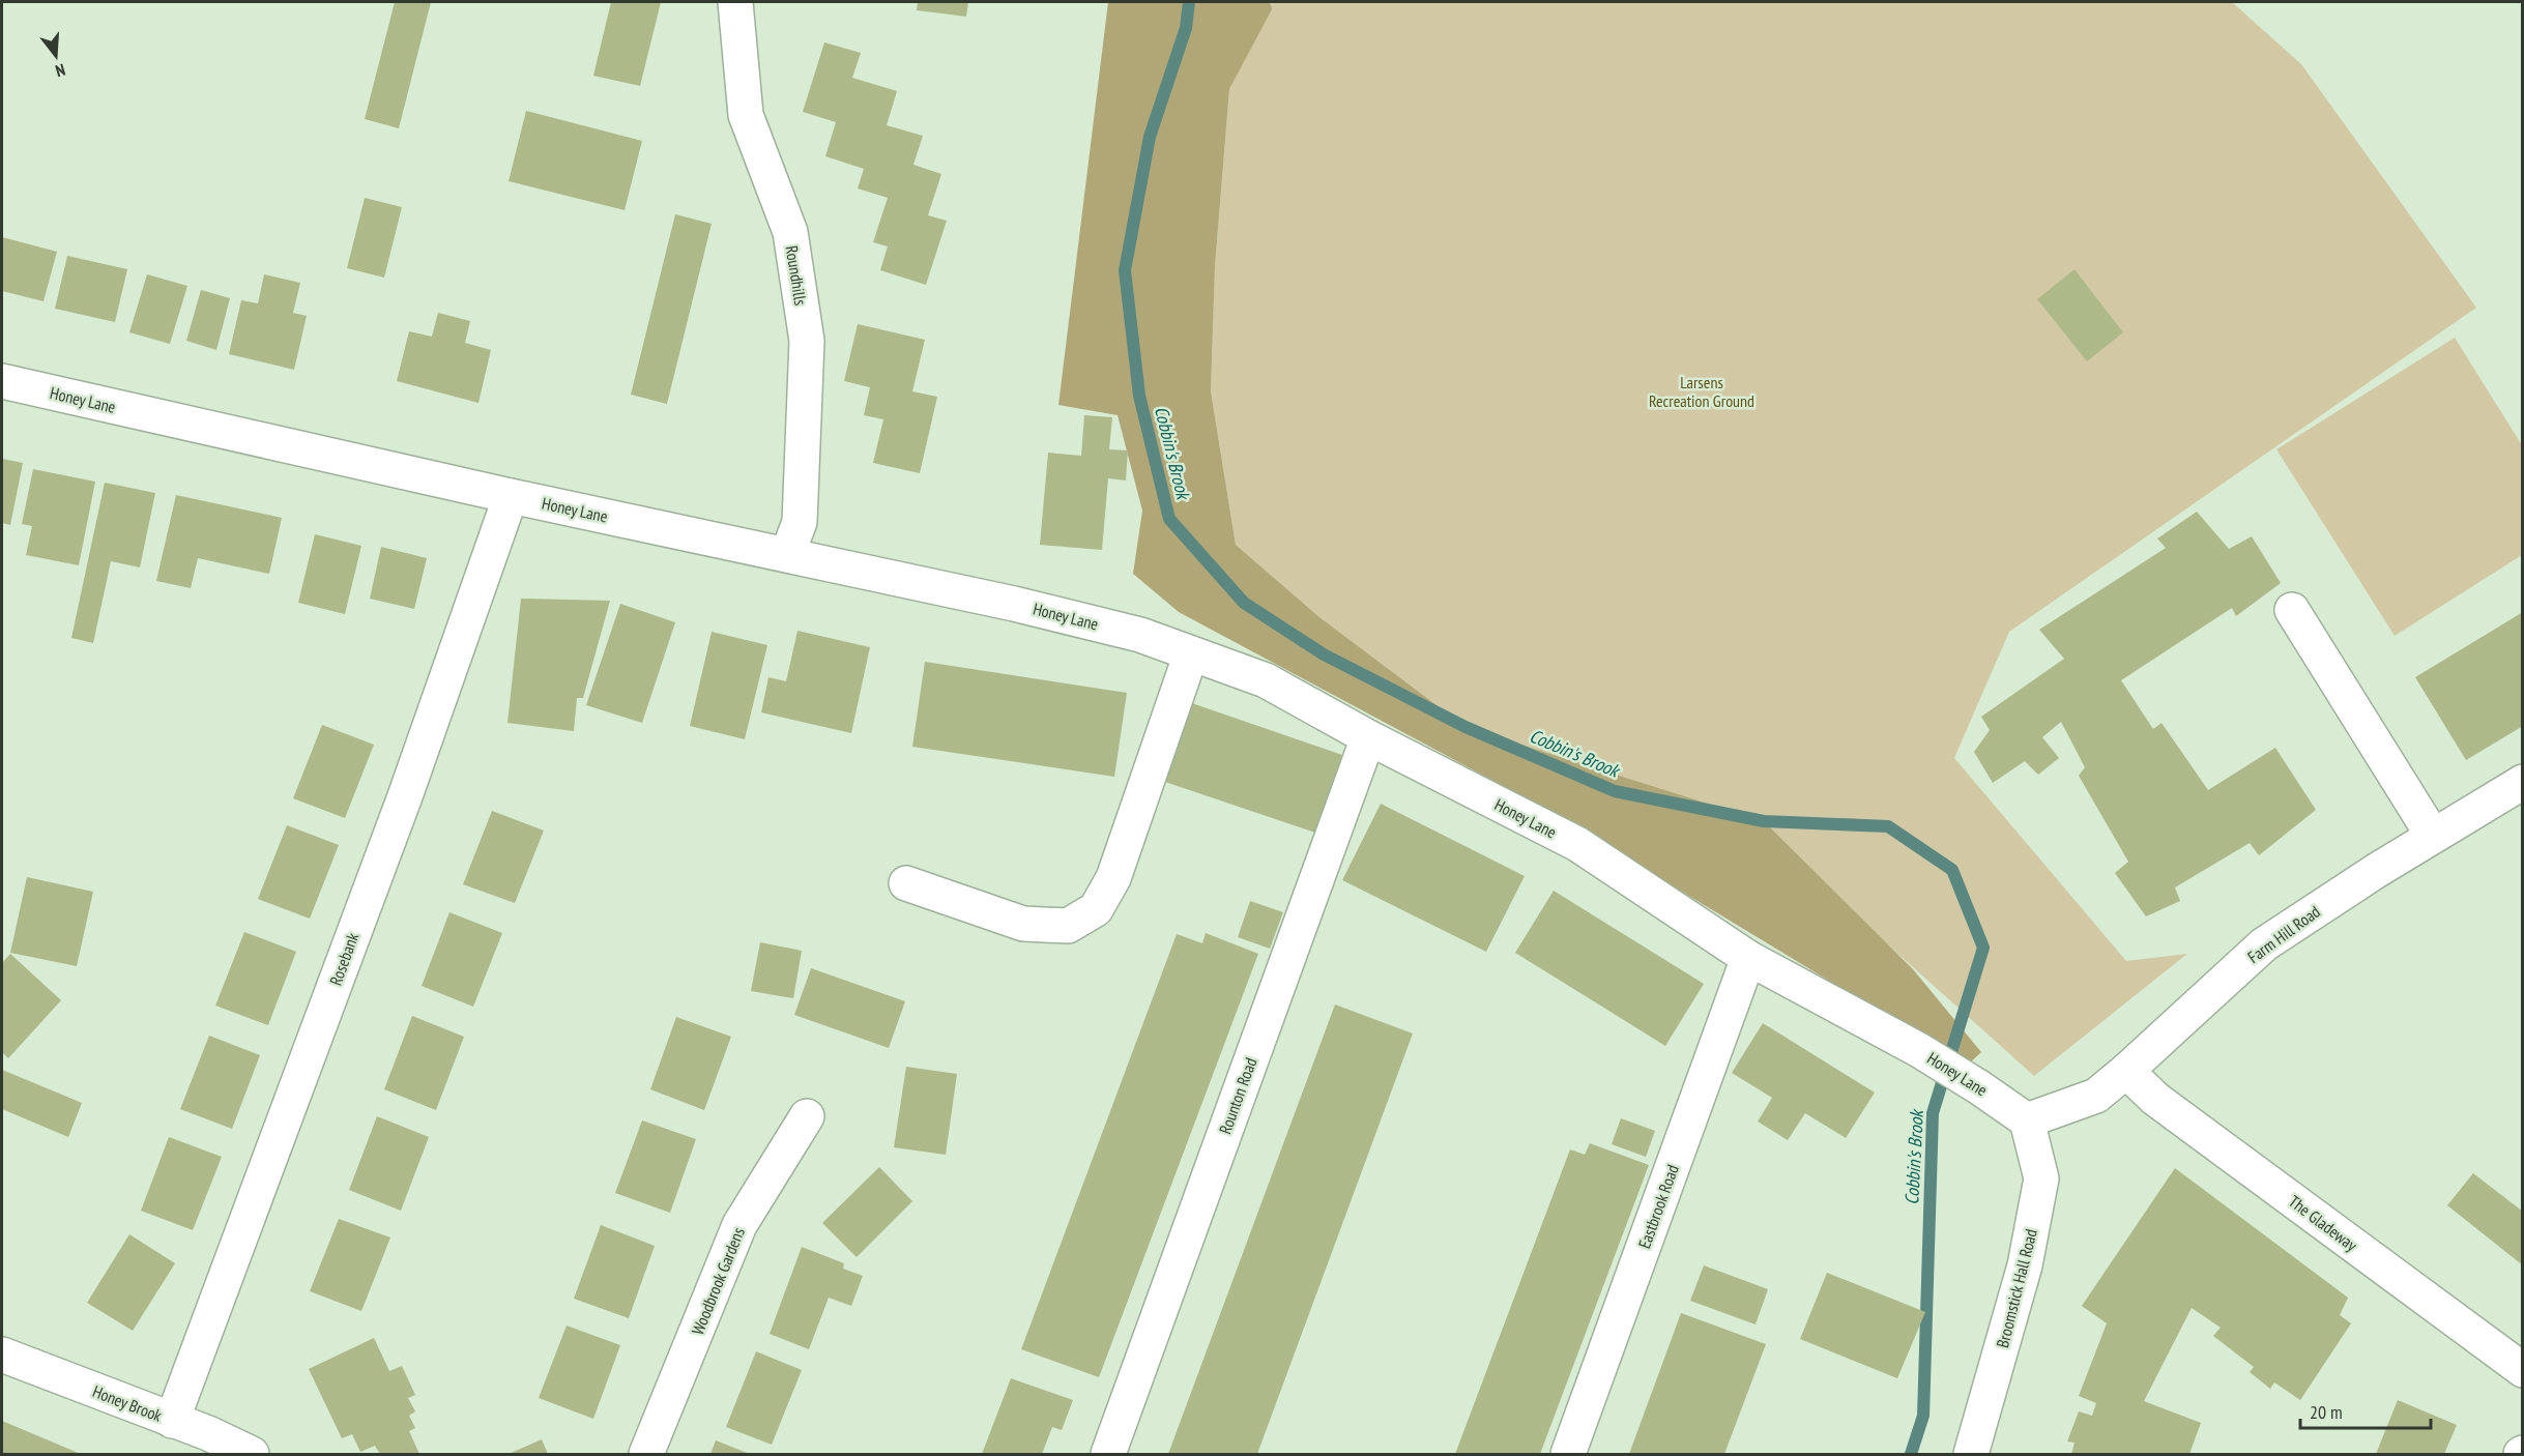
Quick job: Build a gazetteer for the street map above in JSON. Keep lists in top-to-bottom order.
{
  "streets": {
    "street": [
      "Roundhills",
      "Honey Lane",
      "Farm Hill Road",
      "Rosebank",
      "Rounton Road",
      "Eastbrook Road",
      "The Gladeway",
      "Woodbrook Gardens",
      "Broomstick Hall Road",
      "Honey Brook"
    ]
  },
  "crossings": [
    ["Roundhills", "Honey Lane"],
    ["Honey Lane", "Farm Hill Road"],
    ["Honey Lane", "Rosebank"],
    ["Honey Lane", "Rounton Road"],
    ["Honey Lane", "Eastbrook Road"],
    ["Honey Lane", "Broomstick Hall Road"],
    ["Farm Hill Road", "The Gladeway"],
    ["Farm Hill Road", "Broomstick Hall Road"],
    ["Rosebank", "Honey Brook"]
  ],
  "water": ["Cobbin's Brook"],
  "parks": ["Larsens Recreation Ground"],
  "scale_bar": "20 m",
  "north": "bottom"
}
